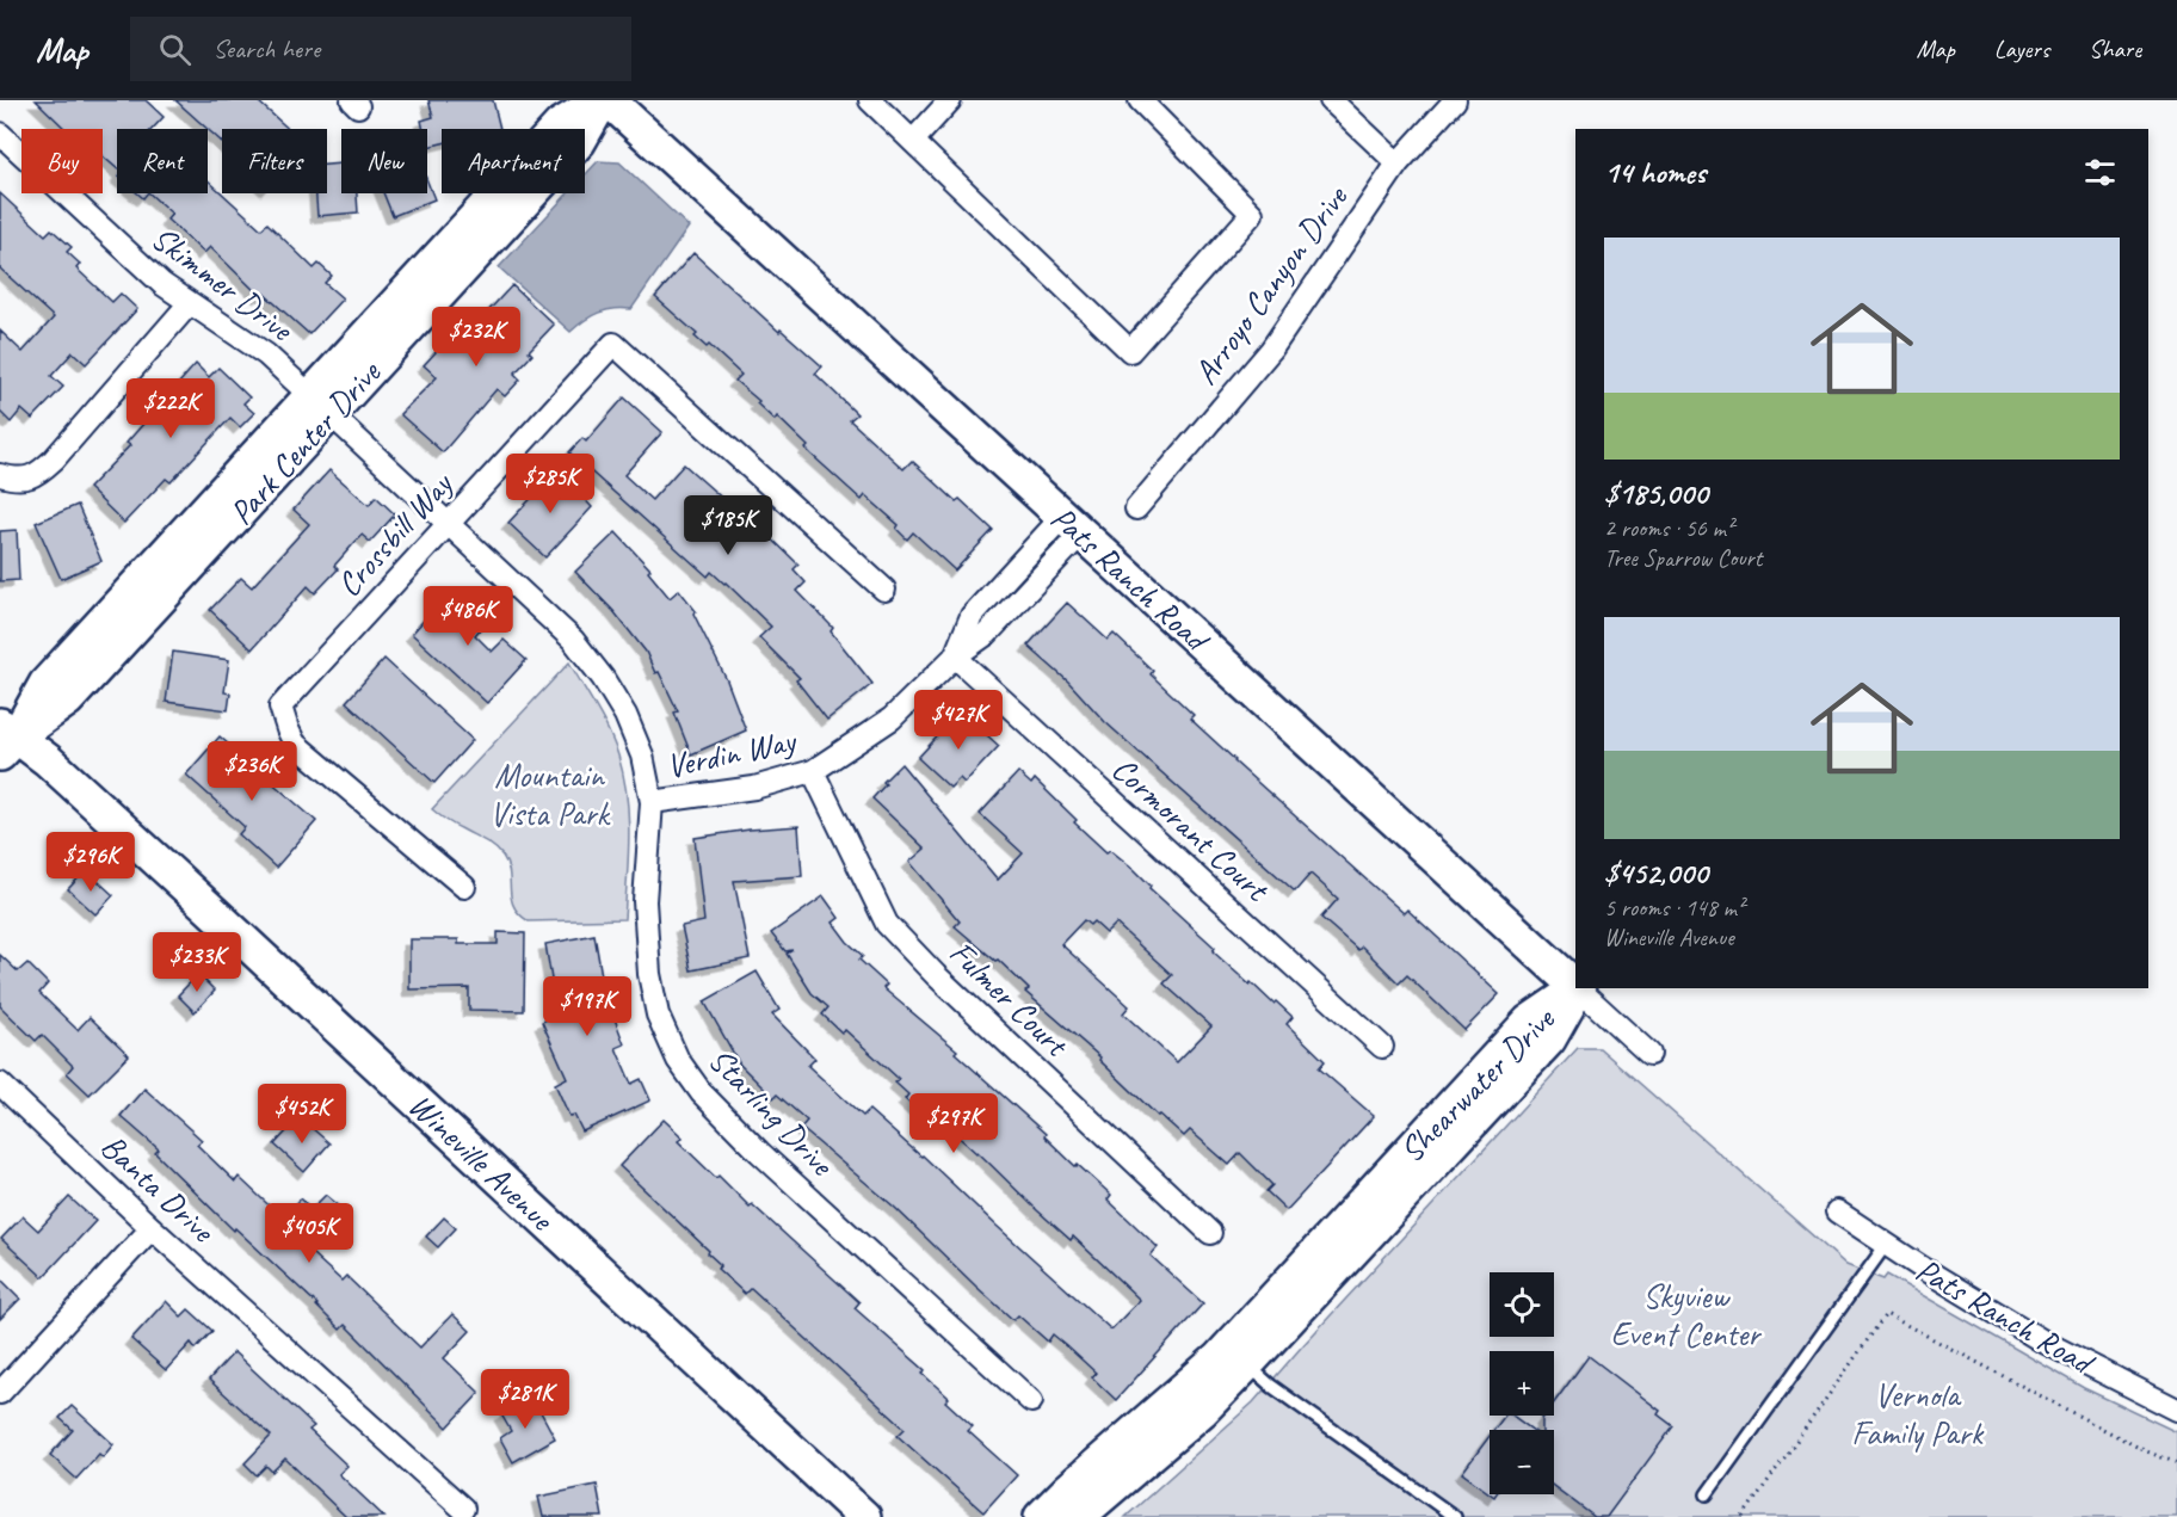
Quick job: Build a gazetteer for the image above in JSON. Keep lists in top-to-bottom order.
{
  "streets": {
    "street": [
      "Skimmer Drive",
      "Arroyo Canyon Drive",
      "Park Center Drive",
      "Crossbill Way",
      "Pats Ranch Road",
      "Verdin Way",
      "Cormorant Court",
      "Fulmer Court",
      "Shearwater Drive",
      "Starling Drive",
      "Wineville Avenue",
      "Banta Drive"
    ]
  },
  "crossings": [
    ["Skimmer Drive", "Park Center Drive"],
    ["Skimmer Drive", "Starling Drive"],
    ["Park Center Drive", "Pats Ranch Road"],
    ["Park Center Drive", "Starling Drive"],
    ["Park Center Drive", "Wineville Avenue"],
    ["Crossbill Way", "Starling Drive"],
    ["Pats Ranch Road", "Verdin Way"],
    ["Pats Ranch Road", "Shearwater Drive"],
    ["Verdin Way", "Cormorant Court"],
    ["Verdin Way", "Fulmer Court"],
    ["Verdin Way", "Starling Drive"]
  ],
  "parks": ["Mountain Vista Park", "Skyview Event Center", "Vernola Family Park"],
  "page": {
    "header": "Map",
    "search": "Search here",
    "nav": ["Map", "Layers", "Share"],
    "chip": [
      "Buy",
      "Rent",
      "Filters",
      "New",
      "Apartment"
    ],
    "heading": "14 homes",
    "list": [
      {
        "name": "$185,000",
        "note": "2 rooms · 56 m² · Tree Sparrow Court"
      },
      {
        "name": "$452,000",
        "note": "5 rooms · 148 m² · Wineville Avenue"
      }
    ],
    "price": [
      "$232K",
      "$222K",
      "$285K",
      "$185K",
      "$486K",
      "$427K",
      "$236K",
      "$296K",
      "$233K",
      "$197K",
      "$452K",
      "$297K",
      "$405K",
      "$281K"
    ],
    "map_buttons": ["+", "−"]
  }
}
